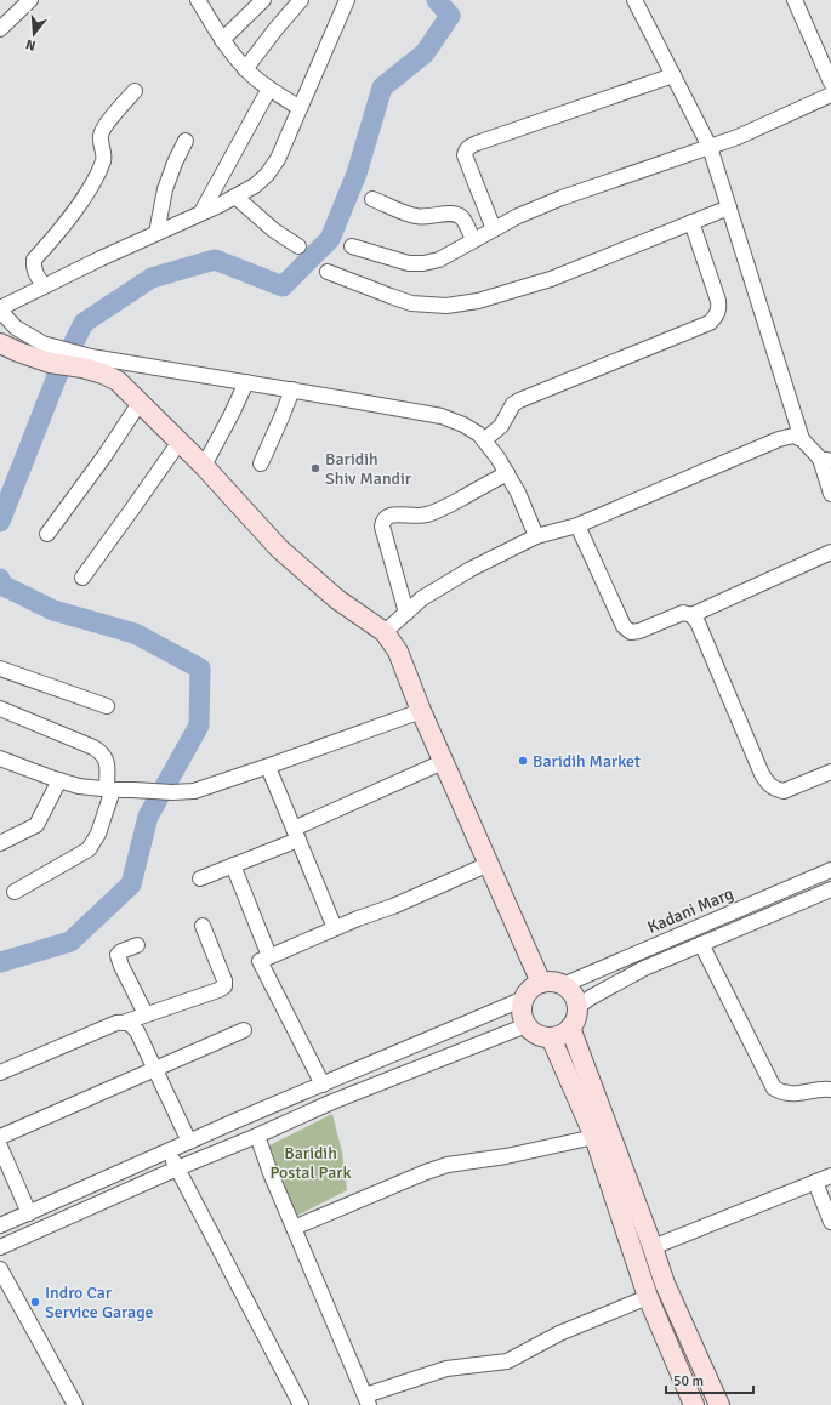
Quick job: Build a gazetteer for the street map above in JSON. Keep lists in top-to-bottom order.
{
  "streets": {
    "street": ["Kadani Marg"]
  },
  "parks": ["Baridih Postal Park"],
  "places": ["Baridih Shiv Mandir", "Baridih Market", "Indro Car Service Garage"],
  "scale_bar": "50 m",
  "north": "bottom"
}
